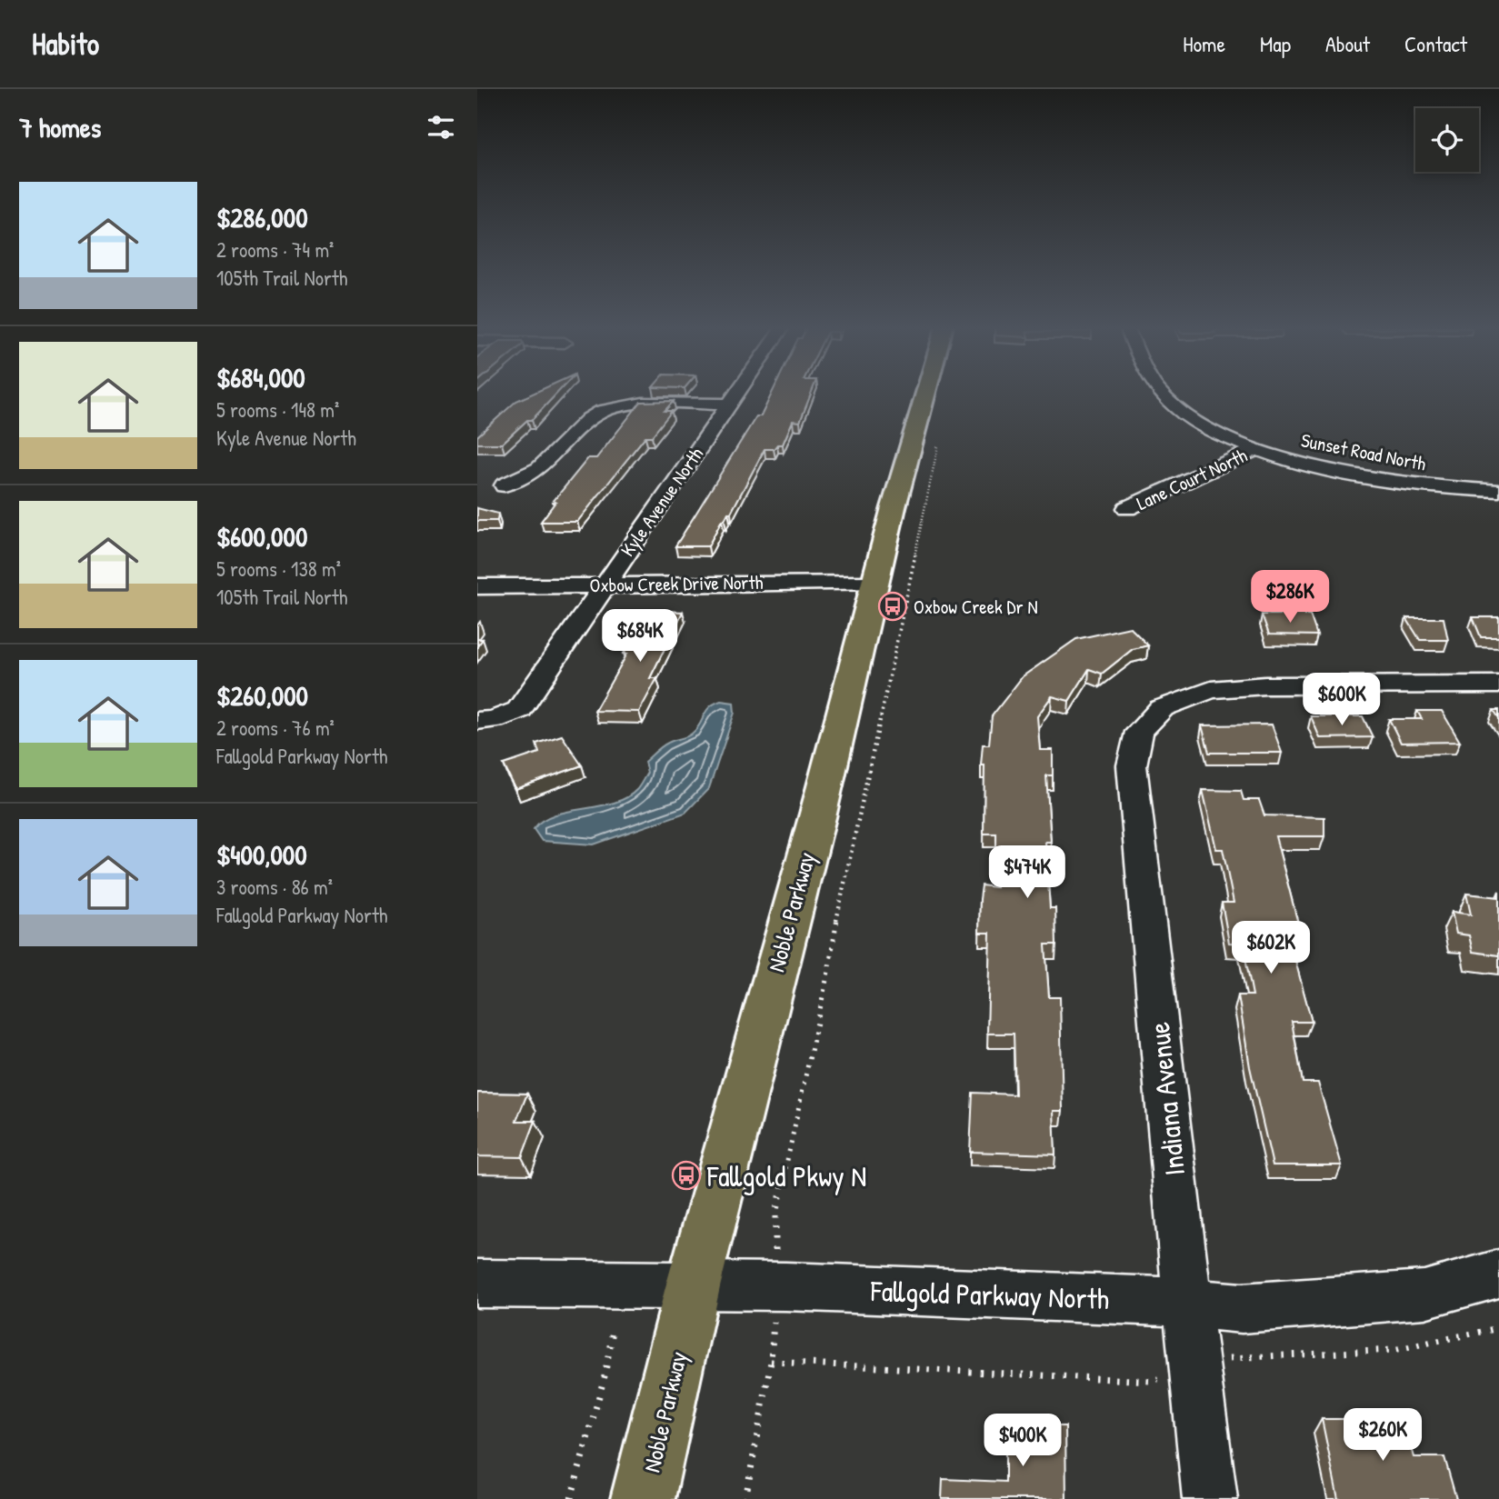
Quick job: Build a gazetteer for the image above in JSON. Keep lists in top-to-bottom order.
{
  "streets": {
    "main road": ["Noble Parkway"],
    "street": [
      "Sunset Road North",
      "Lane Court North",
      "Kyle Avenue North",
      "Oxbow Creek Drive North",
      "Indiana Avenue",
      "Fallgold Parkway North"
    ]
  },
  "crossings": [
    ["Sunset Road North", "Lane Court North"],
    ["Kyle Avenue North", "Oxbow Creek Drive North"],
    ["Oxbow Creek Drive North", "Noble Parkway"],
    ["Noble Parkway", "Fallgold Parkway North"],
    ["Indiana Avenue", "Fallgold Parkway North"]
  ],
  "places": {
    "bus stop": ["Oxbow Creek Dr N", "Fallgold Pkwy N"]
  },
  "page": {
    "header": "Habito",
    "nav": [
      "Home",
      "Map",
      "About",
      "Contact"
    ],
    "heading": "7 homes",
    "list": [
      {
        "name": "$286,000",
        "note": "2 rooms · 74 m² · 105th Trail North"
      },
      {
        "name": "$684,000",
        "note": "5 rooms · 148 m² · Kyle Avenue North"
      },
      {
        "name": "$600,000",
        "note": "5 rooms · 138 m² · 105th Trail North"
      },
      {
        "name": "$260,000",
        "note": "2 rooms · 76 m² · Fallgold Parkway North"
      },
      {
        "name": "$400,000",
        "note": "3 rooms · 86 m² · Fallgold Parkway North"
      }
    ],
    "price": [
      "$286K",
      "$684K",
      "$600K",
      "$474K",
      "$602K",
      "$260K",
      "$400K"
    ]
  }
}
